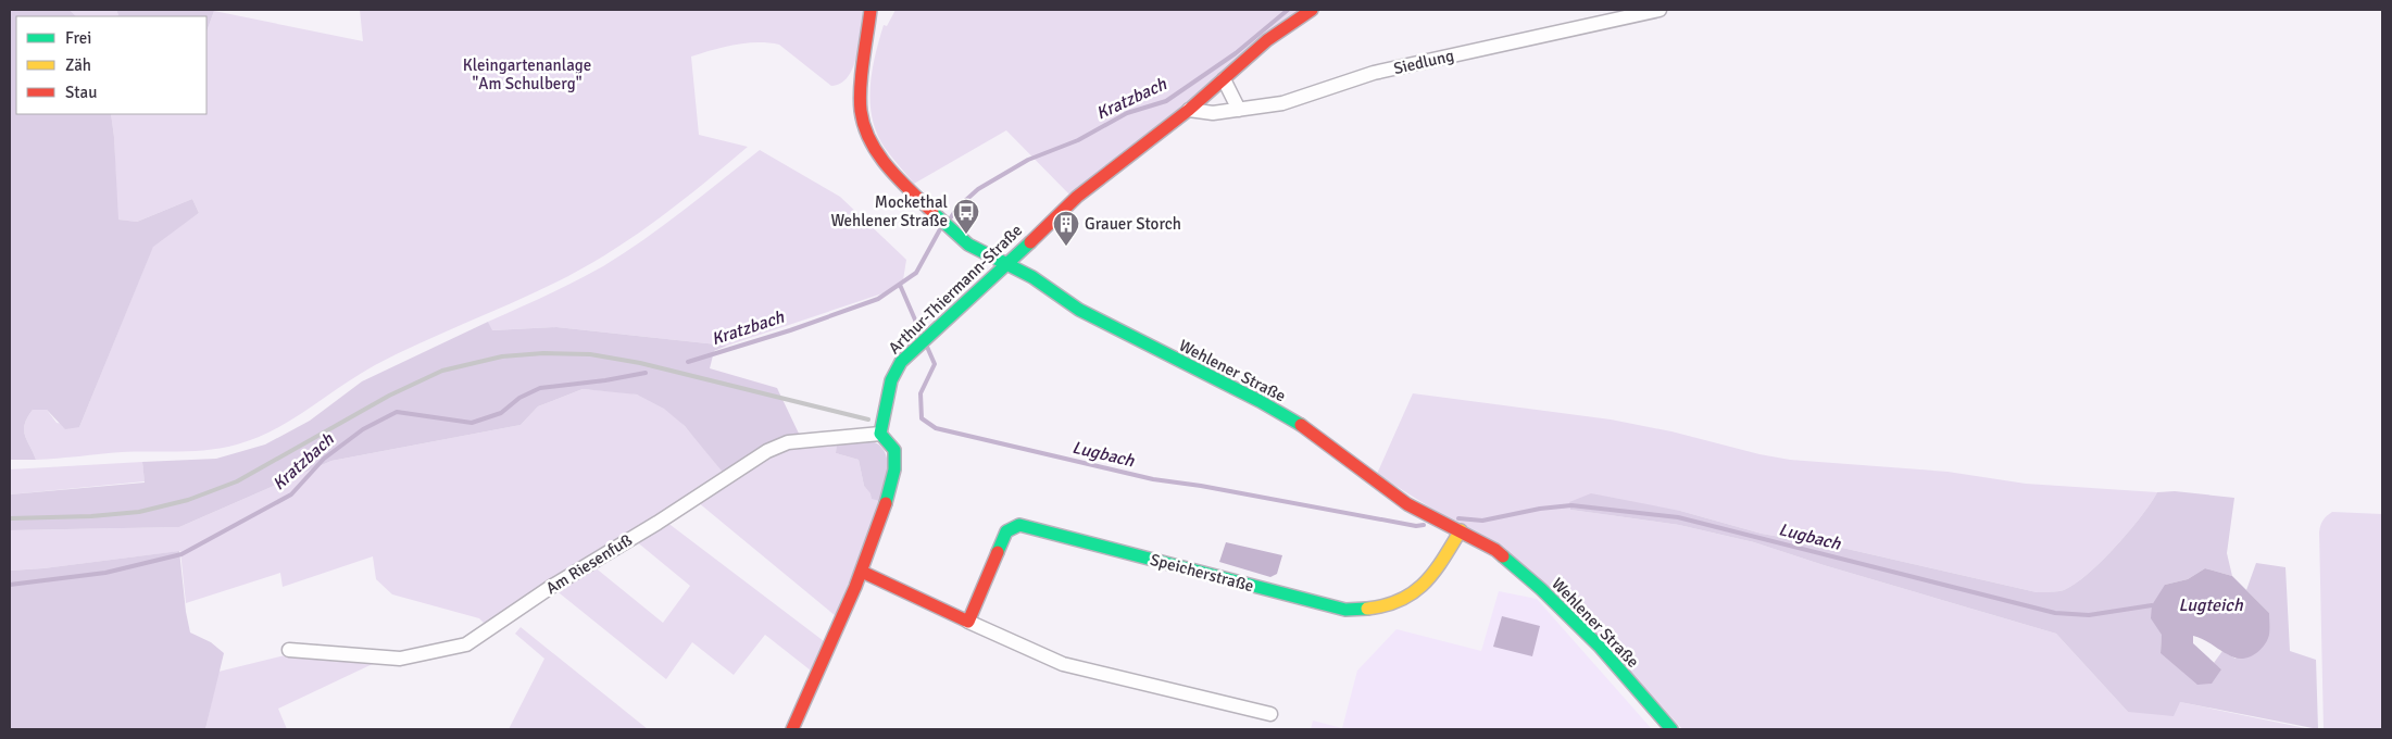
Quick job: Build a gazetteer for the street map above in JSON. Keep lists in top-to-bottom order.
{
  "streets": {
    "street": [
      "Siedlung",
      "Arthur-Thiermann-Straße",
      "Wehlener Straße",
      "Am Riesenfuß",
      "Speicherstraße"
    ]
  },
  "crossings": [
    ["Siedlung", "Arthur-Thiermann-Straße"],
    ["Arthur-Thiermann-Straße", "Wehlener Straße"],
    ["Arthur-Thiermann-Straße", "Am Riesenfuß"],
    ["Wehlener Straße", "Speicherstraße"]
  ],
  "water": ["Kratzbach", "Lugbach", "Lugteich"],
  "parks": ["Kleingartenanlage \"Am Schulberg\""],
  "places": {
    "bus stop": ["Mockethal Wehlener Straße"],
    "building": ["Grauer Storch"]
  },
  "legend": ["Frei", "Zäh", "Stau"]
}
